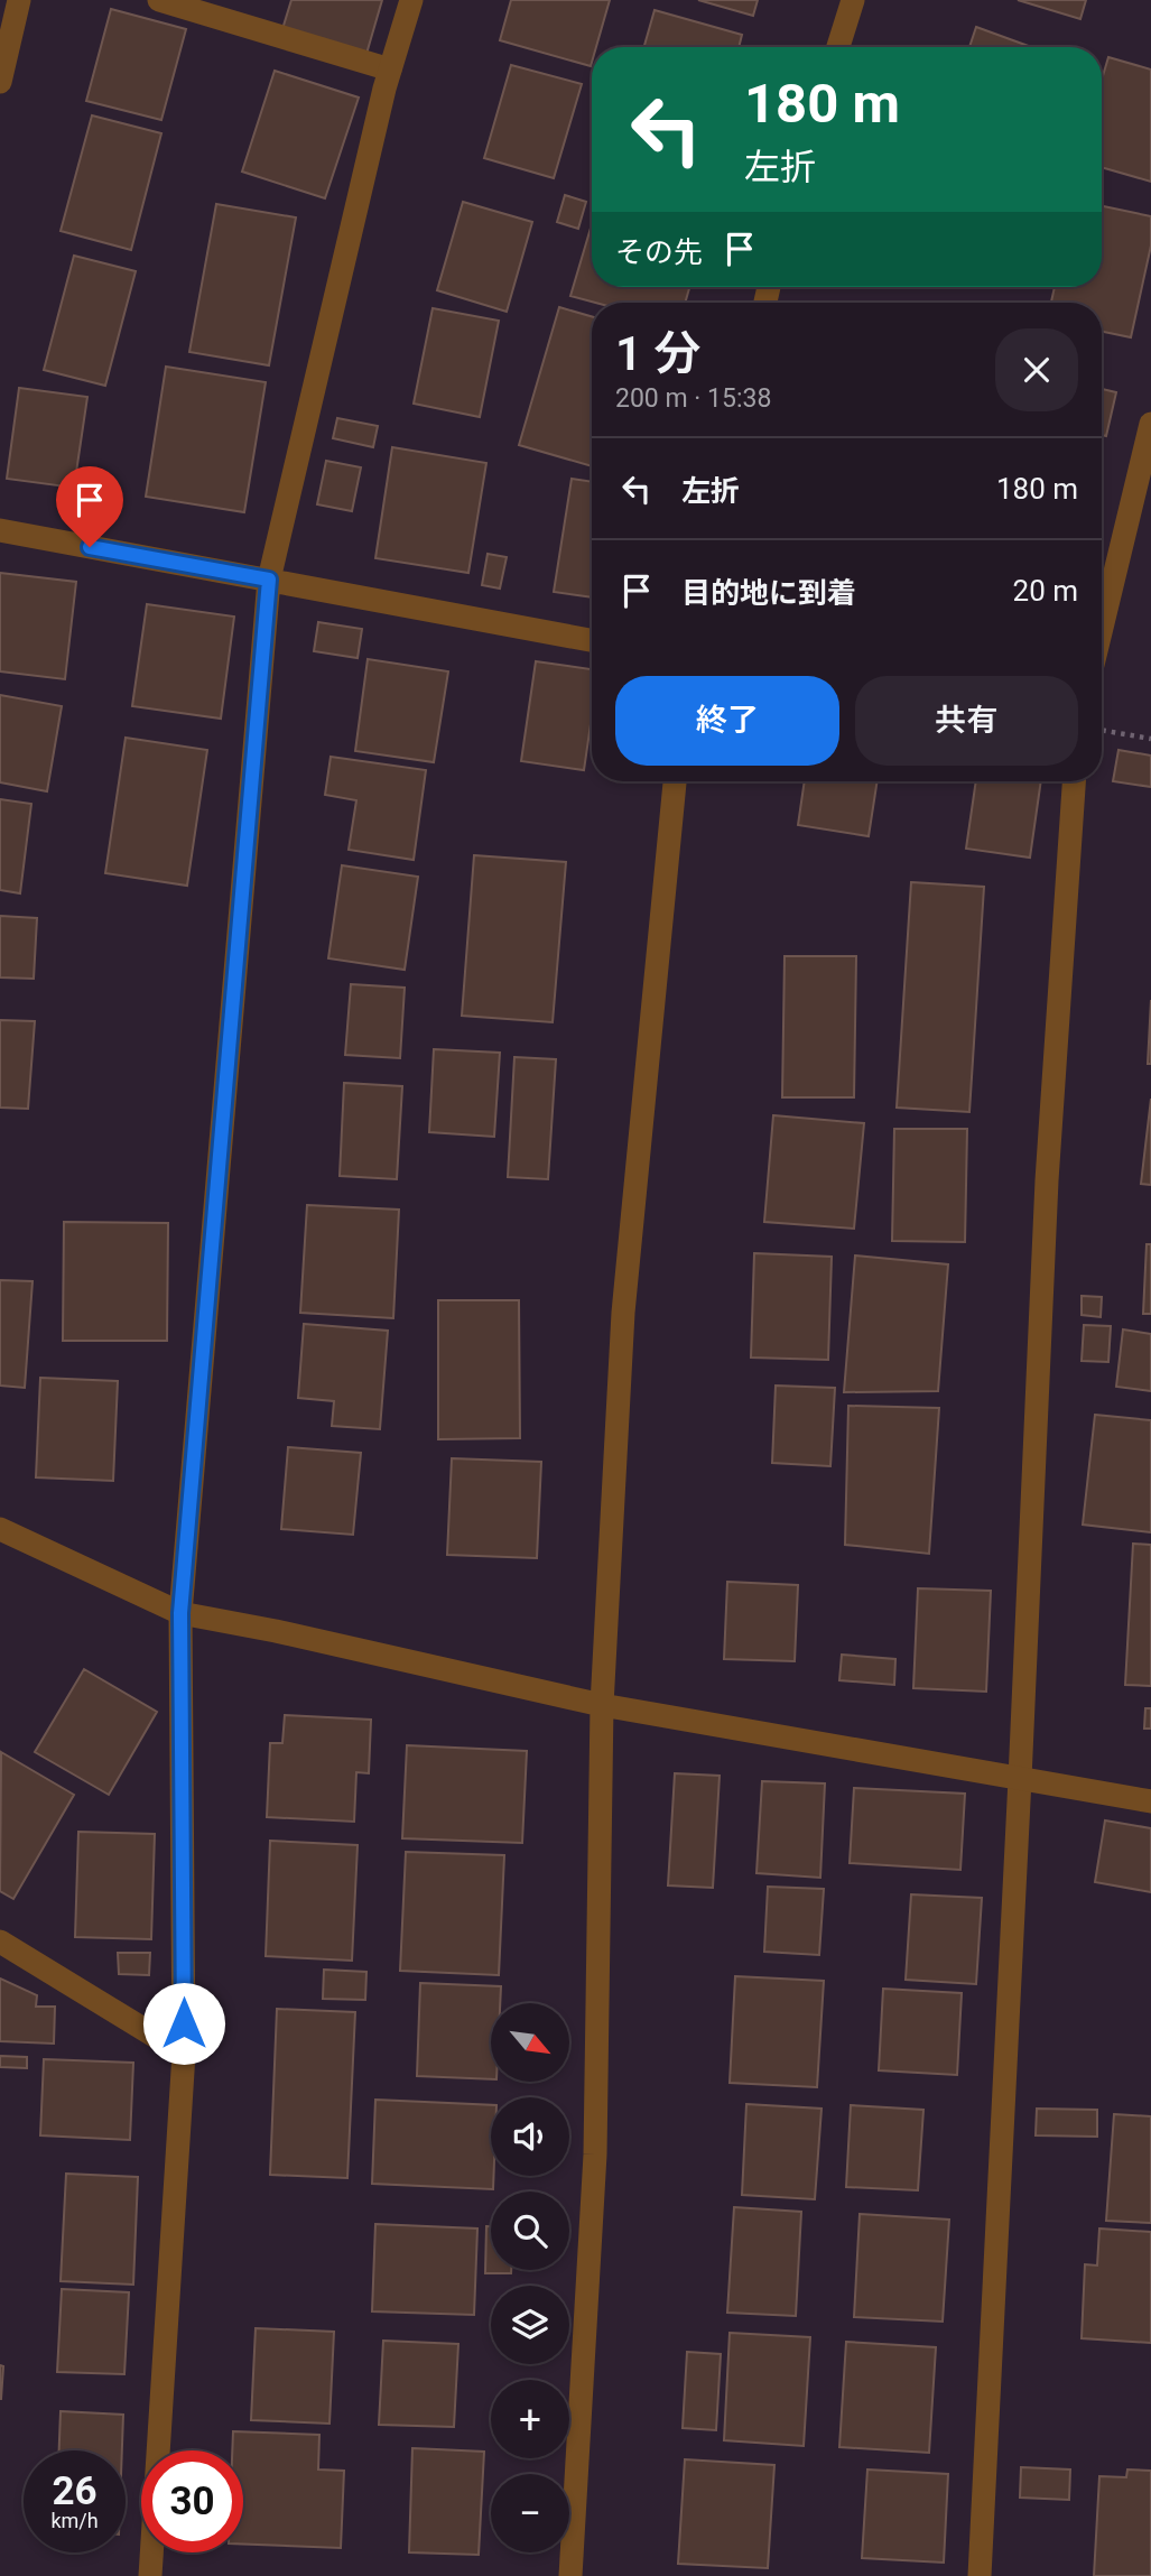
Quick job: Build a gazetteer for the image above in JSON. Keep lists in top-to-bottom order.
{
  "north": "bottom right",
  "page": {
    "turn": ["180 m", "左折"],
    "then": "その先",
    "heading": ["1 分", "200 m · 15:38"],
    "list": [
      {
        "name": "左折",
        "value": "180 m"
      },
      {
        "name": "目的地に到着",
        "value": "20 m"
      }
    ],
    "buttons": ["終了", "共有"],
    "map_buttons": ["+", "−"],
    "speed": "26 km/h",
    "limit": "30"
  }
}
